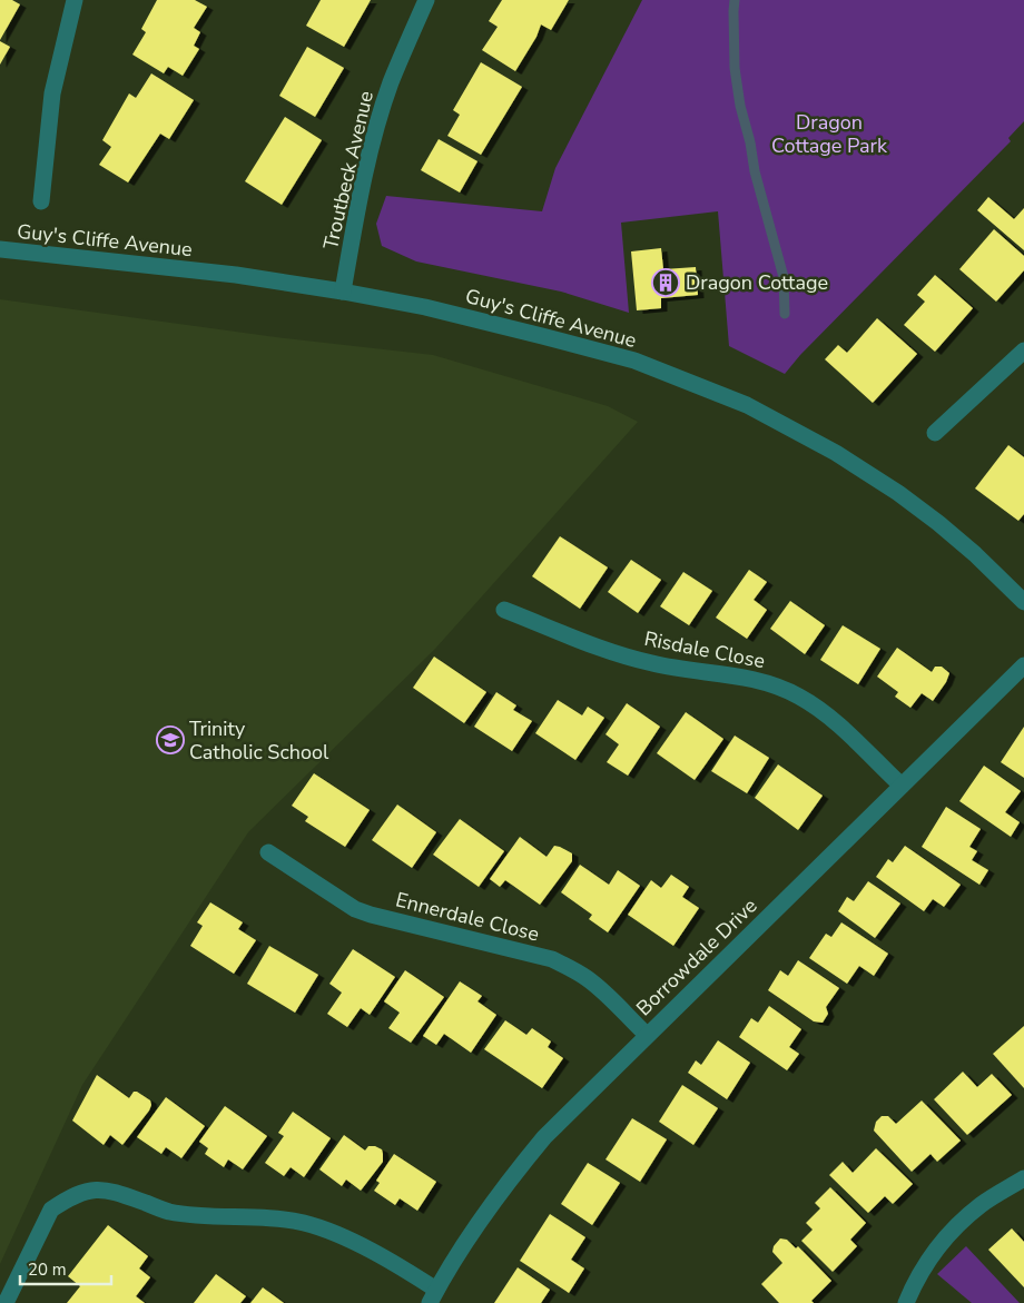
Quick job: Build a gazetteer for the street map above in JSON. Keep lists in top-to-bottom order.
{
  "streets": {
    "street": [
      "Troutbeck Avenue",
      "Guy's Cliffe Avenue",
      "Risdale Close",
      "Ennerdale Close",
      "Borrowdale Drive"
    ]
  },
  "crossings": [
    ["Troutbeck Avenue", "Guy's Cliffe Avenue"],
    ["Risdale Close", "Borrowdale Drive"],
    ["Ennerdale Close", "Borrowdale Drive"]
  ],
  "parks": ["Dragon Cottage Park"],
  "places": {
    "building": ["Dragon Cottage"],
    "school or university": ["Trinity Catholic School"]
  },
  "scale_bar": "20 m"
}
